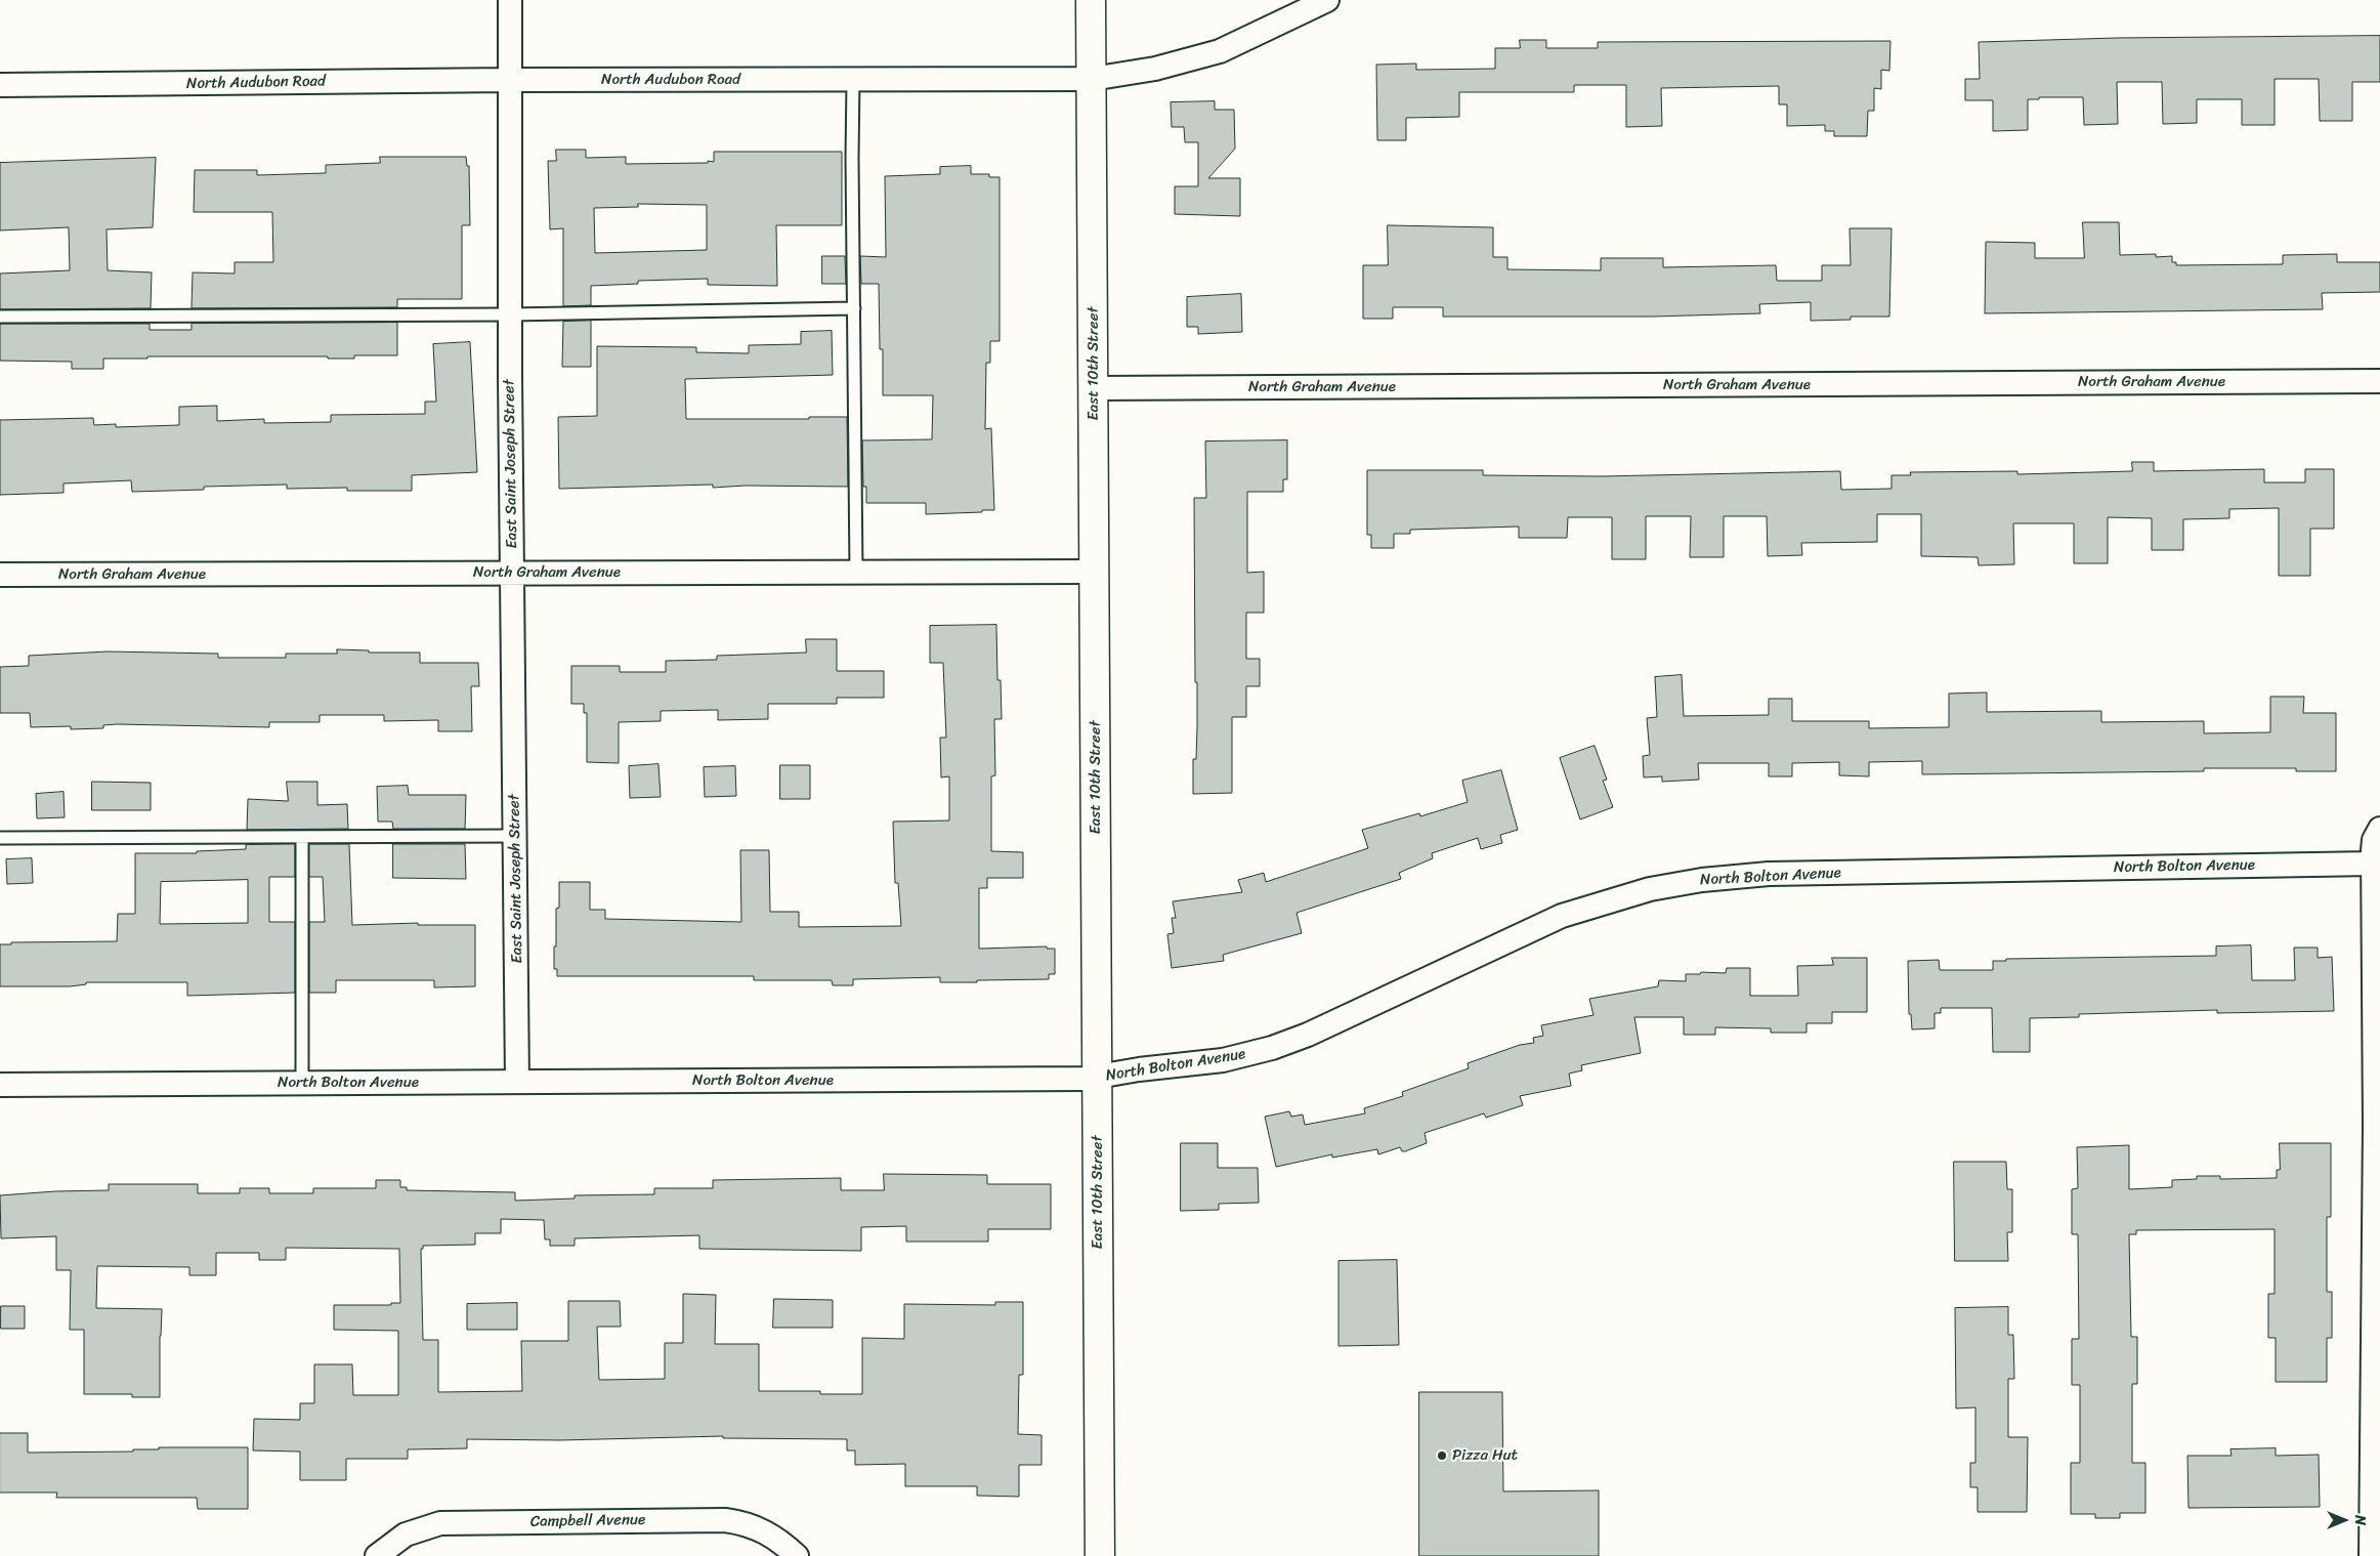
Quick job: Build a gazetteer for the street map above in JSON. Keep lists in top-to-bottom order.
{
  "streets": {
    "main road": ["East 10th Street"],
    "street": [
      "North Audubon Road",
      "North Graham Avenue",
      "East Saint Joseph Street",
      "North Bolton Avenue",
      "Campbell Avenue"
    ]
  },
  "crossings": [
    ["North Audubon Road", "East 10th Street"],
    ["North Audubon Road", "East Saint Joseph Street"],
    ["East 10th Street", "North Graham Avenue"],
    ["East 10th Street", "North Bolton Avenue"],
    ["North Graham Avenue", "East Saint Joseph Street"],
    ["East Saint Joseph Street", "North Bolton Avenue"]
  ],
  "places": ["Pizza Hut"],
  "north": "right"
}
